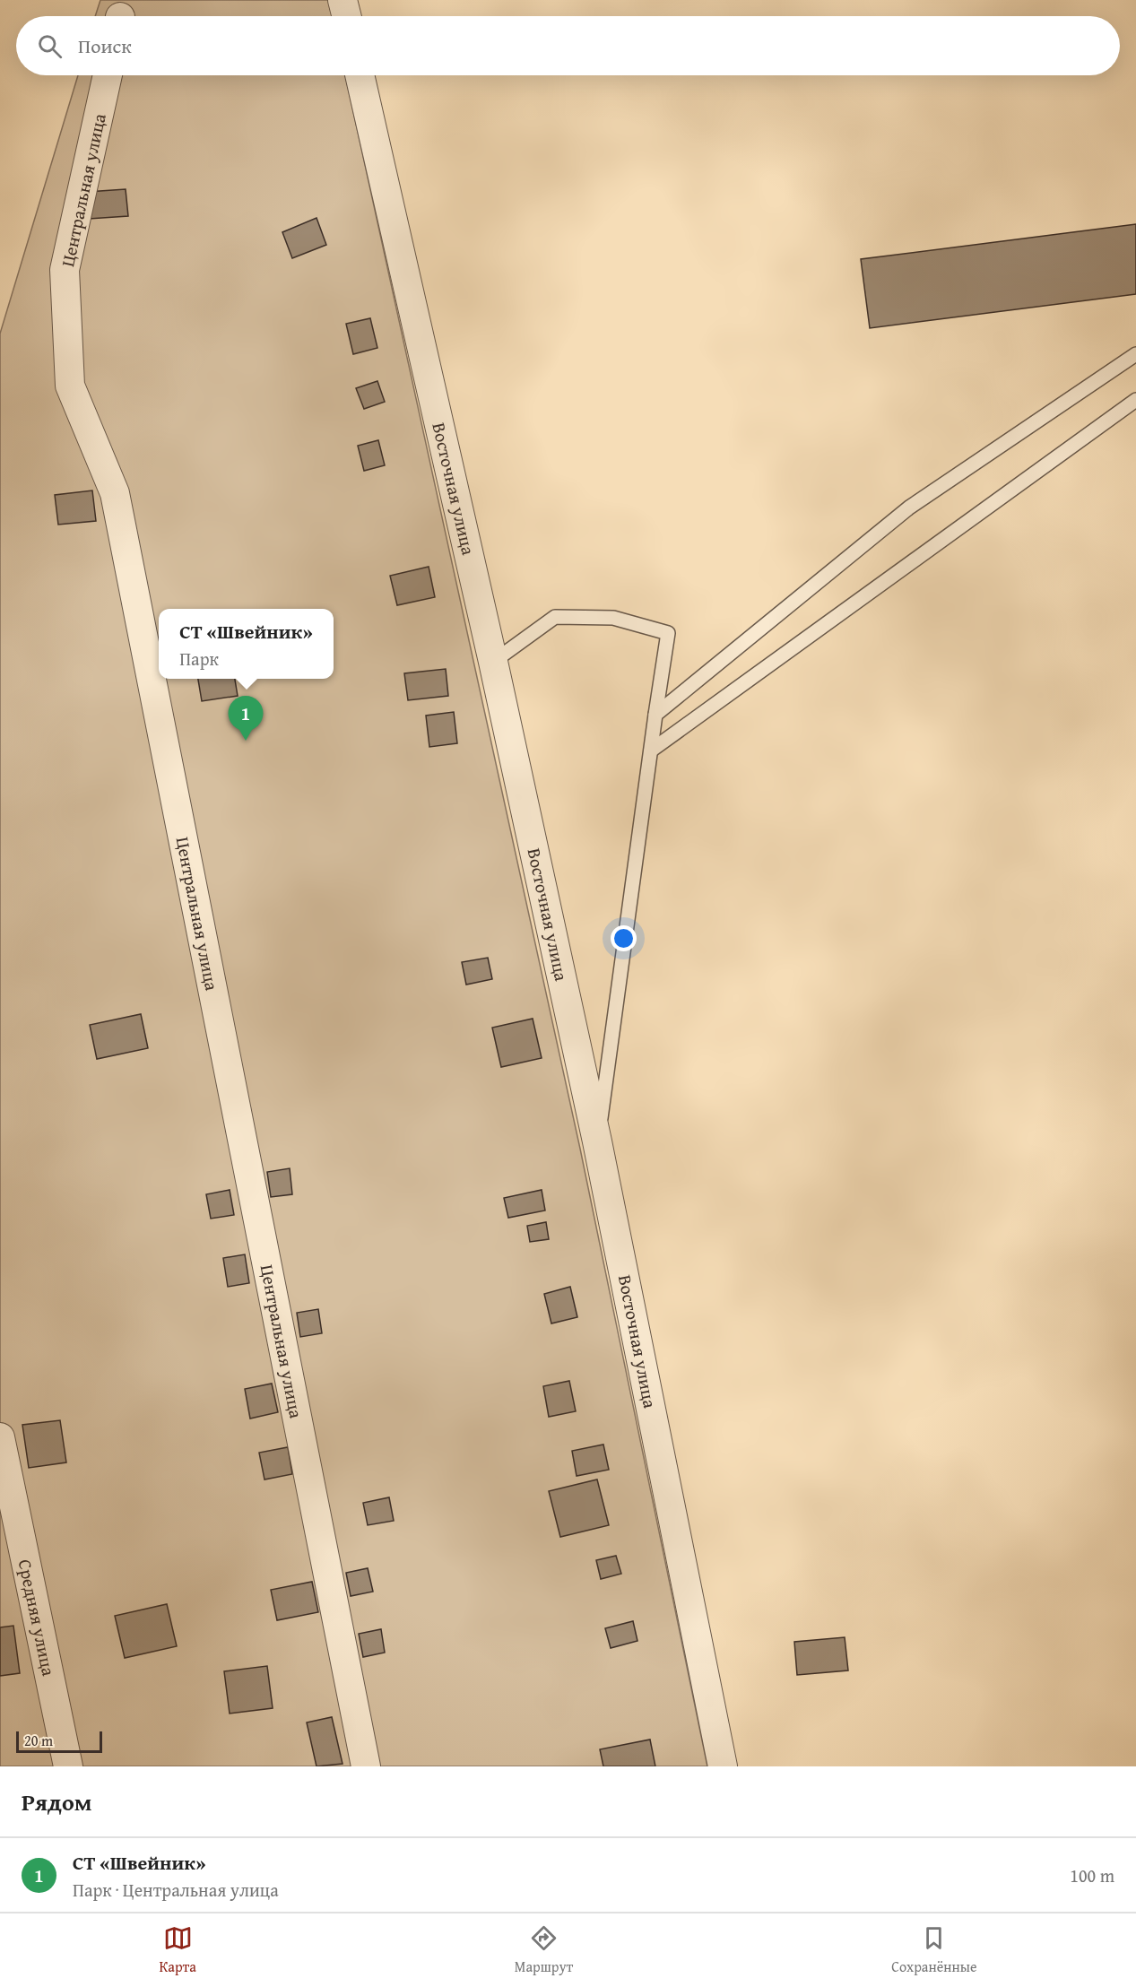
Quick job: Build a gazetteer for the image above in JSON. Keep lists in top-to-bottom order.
{
  "streets": {
    "street": ["Центральная улица", "Восточная улица", "Средняя улица"]
  },
  "scale_bar": "20 m",
  "page": {
    "search": "Поиск",
    "popup": ["СТ «Швейник»", "Парк"],
    "pins": "1",
    "scale": "20 m",
    "heading": "Рядом",
    "list": [
      {
        "mark": "1",
        "name": "СТ «Швейник»",
        "note": "Парк · Центральная улица",
        "value": "100 m"
      }
    ],
    "nav": ["Карта", "Маршрут", "Сохранённые"]
  }
}
